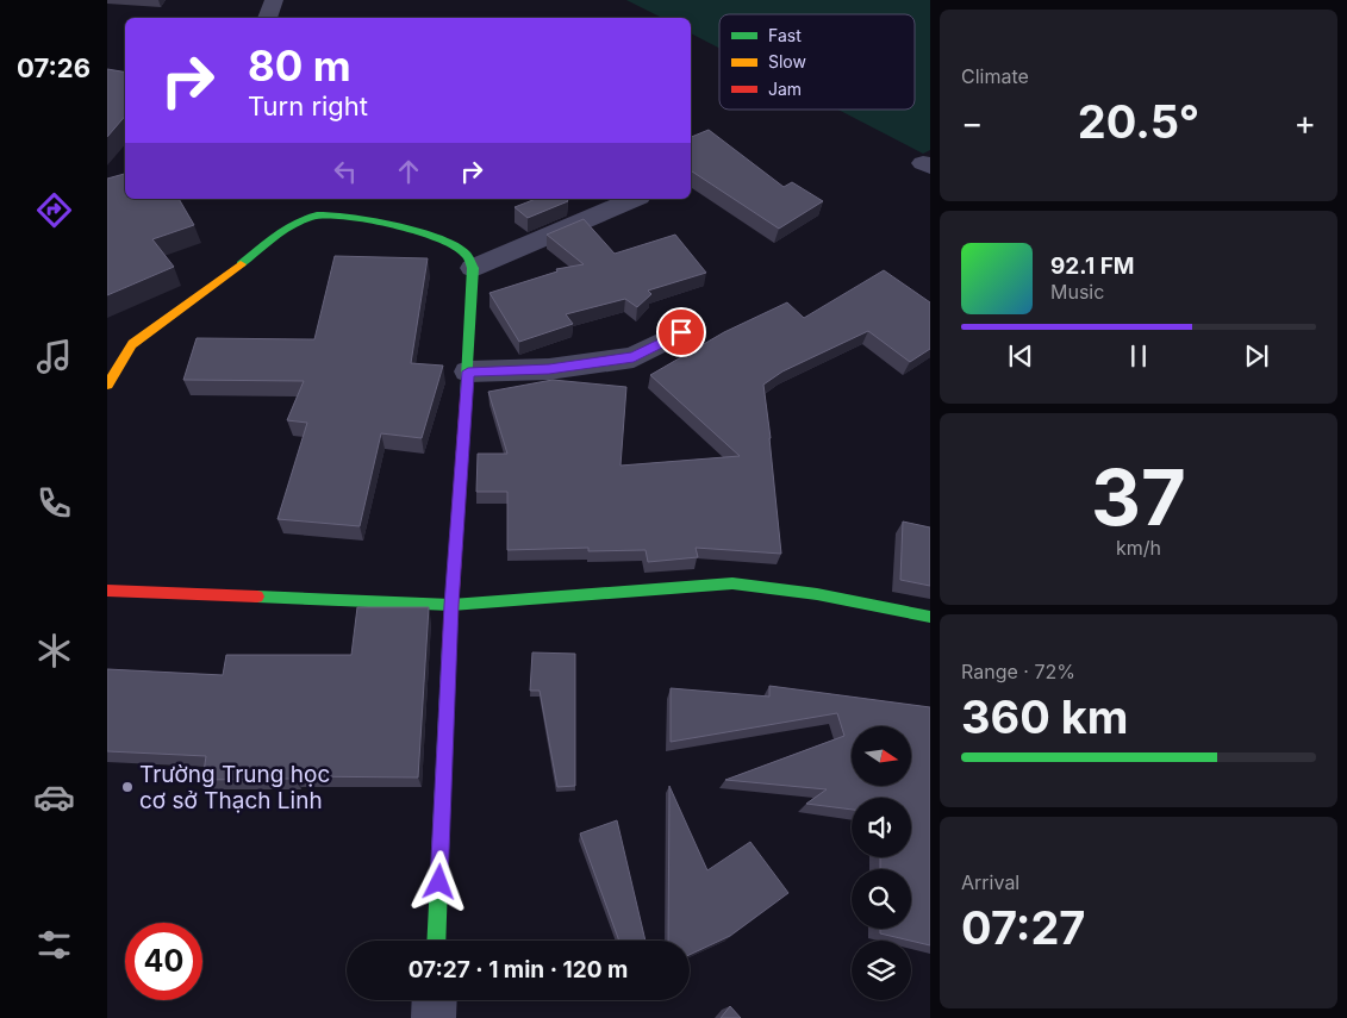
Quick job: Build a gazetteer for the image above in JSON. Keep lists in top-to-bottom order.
{
  "places": ["Trường Trung học cơ sở Thạch Linh"],
  "legend": ["Fast", "Slow", "Jam"],
  "north": "right",
  "page": {
    "tabs": "07:26",
    "tile": [
      "Climate",
      ["37", "km/h"],
      ["Range · 72%", "360 km"],
      ["Arrival", "07:27"]
    ],
    "turn": ["80 m", "Turn right"],
    "heat": ["−", "20.5°", "+"],
    "song": ["92.1 FM", "Music"],
    "limit": "40",
    "trip": "07:27 · 1 min · 120 m"
  }
}
